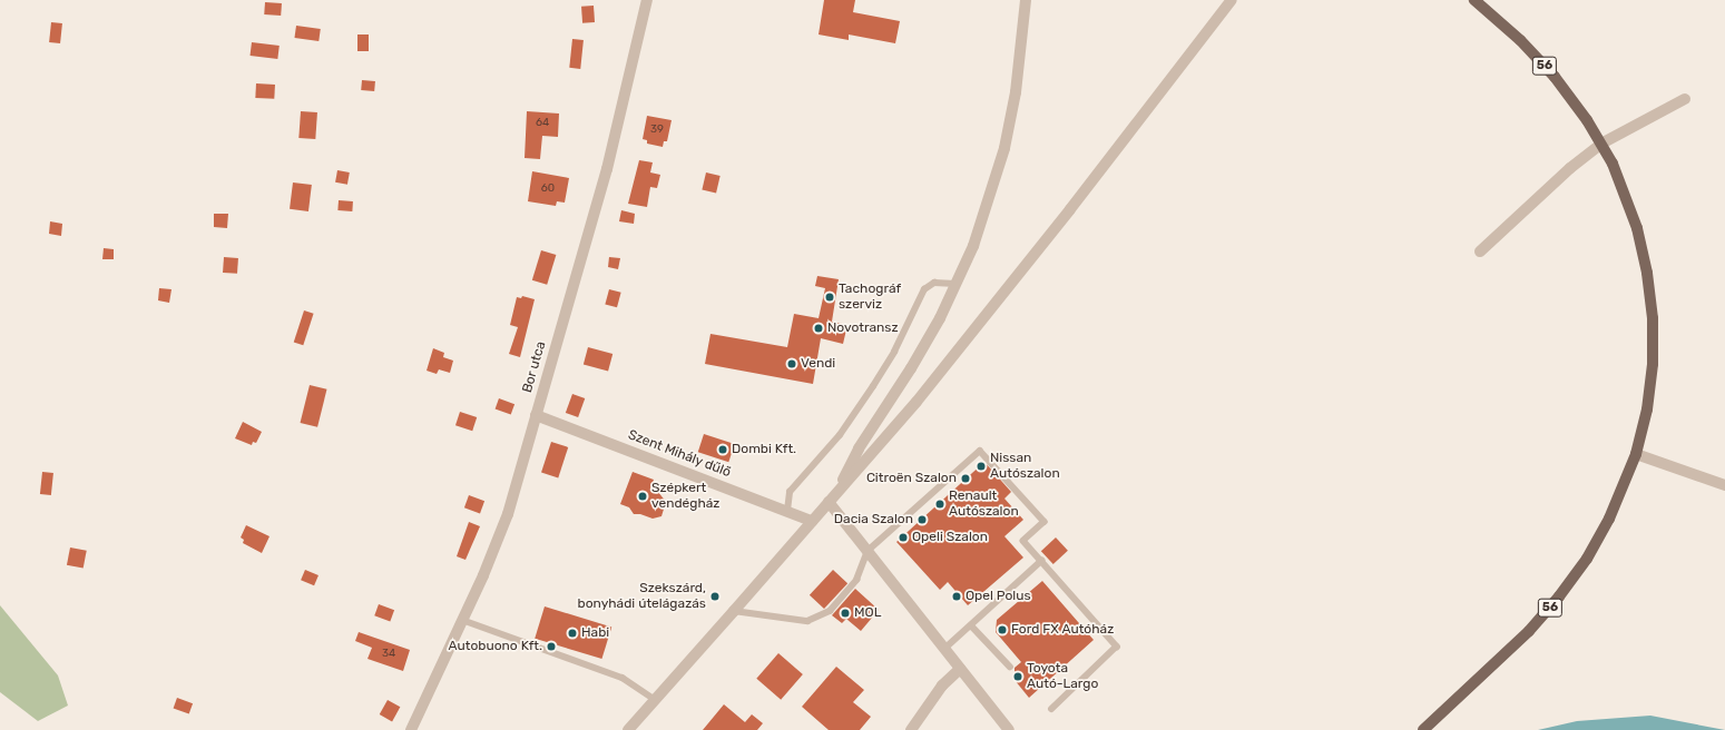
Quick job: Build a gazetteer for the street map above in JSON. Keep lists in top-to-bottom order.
{
  "streets": {
    "main road": ["56"],
    "street": ["Bor utca", "Szent Mihály dűlő"]
  },
  "crossings": [
    ["Bor utca", "Szent Mihály dűlő"]
  ],
  "places": [
    "Tachográf szerviz",
    "Novotransz",
    "Vendi",
    "Dombi Kft.",
    "Nissan Autószalon",
    "Citroën Szalon",
    "Szépkert vendégház",
    "Renault Autószalon",
    "Dacia Szalon",
    "Opeli Szalon",
    "Szekszárd, bonyhádi útelágazás",
    "Opel Polus",
    "MOL",
    "Ford FX Autóház",
    "Habi",
    "Autobuono Kft.",
    "Toyota Autó-Largo"
  ],
  "house_numbers": [
    "64",
    "39",
    "60",
    "34"
  ]
}
